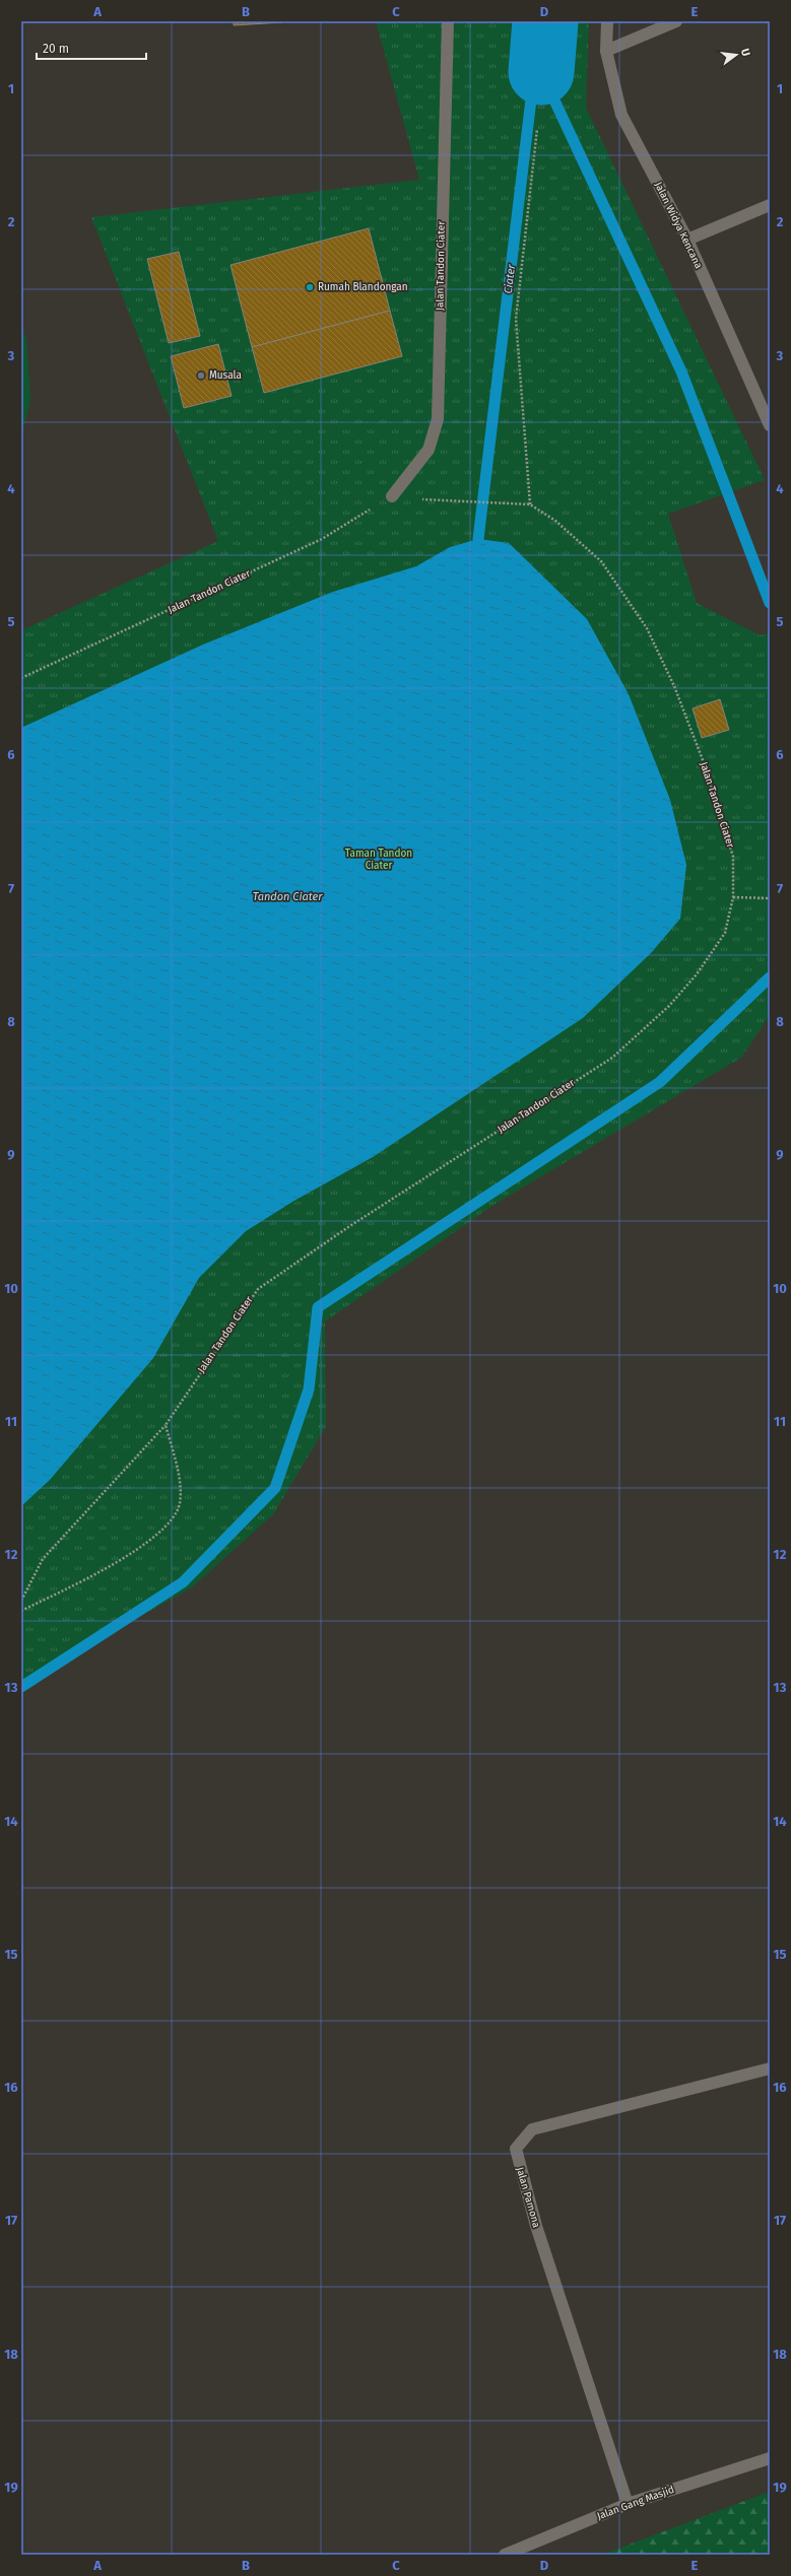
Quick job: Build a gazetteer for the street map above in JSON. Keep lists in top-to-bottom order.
{
  "streets": {
    "street": [
      "Jalan Widya Kencana",
      "Jalan Tandon Ciater",
      "Jalan Pamona",
      "Jalan Gang Masjid"
    ]
  },
  "crossings": [
    ["Jalan Pamona", "Jalan Gang Masjid"]
  ],
  "water": ["Ciater", "Tandon Ciater"],
  "parks": ["Taman Tandon Ciater"],
  "places": ["Rumah Blandongan", "Musala"],
  "scale_bar": "20 m",
  "north": "right",
  "grid": {
    "columns": [
      "A",
      "B",
      "C",
      "D",
      "E"
    ],
    "rows": [
      "1",
      "2",
      "3",
      "4",
      "5",
      "6",
      "7",
      "8",
      "9",
      "10",
      "11",
      "12",
      "13",
      "14",
      "15",
      "16",
      "17",
      "18",
      "19"
    ]
  }
}
